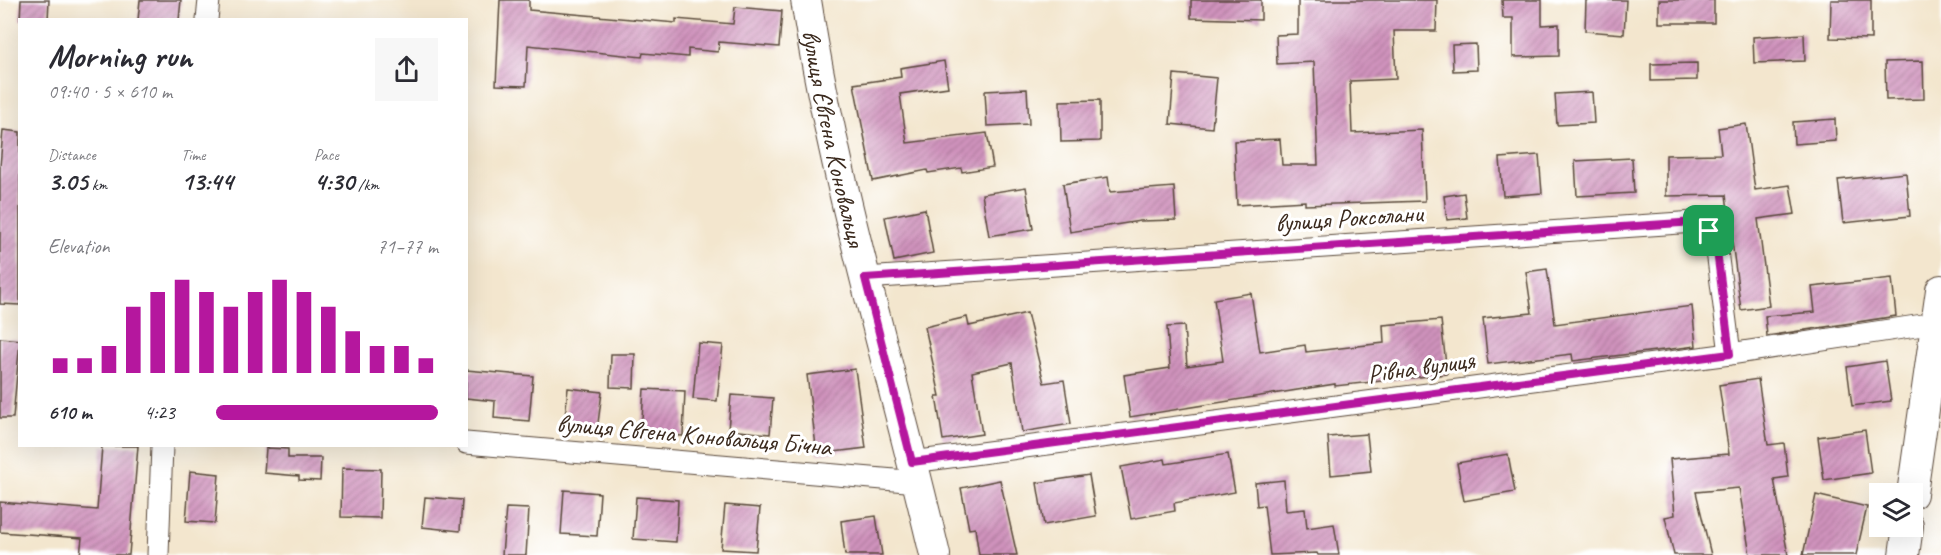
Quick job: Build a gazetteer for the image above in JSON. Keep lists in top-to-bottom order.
{
  "streets": {
    "street": [
      "вулиця Євгена Коновальця",
      "вулиця Роксолани",
      "Рівна вулиця",
      "вулиця Євгена Коновальця Бічна"
    ]
  },
  "crossings": [
    ["вулиця Євгена Коновальця", "вулиця Роксолани"],
    ["вулиця Євгена Коновальця", "Рівна вулиця"],
    ["вулиця Євгена Коновальця", "вулиця Євгена Коновальця Бічна"],
    ["вулиця Роксолани", "Рівна вулиця"],
    ["Рівна вулиця", "вулиця Євгена Коновальця Бічна"]
  ],
  "page": {
    "heading": ["Morning run", "09:40 · 5 × 610 m"],
    "stats": [
      ["Distance", "3.05 km"],
      ["Time", "13:44"],
      ["Pace", "4:30 /km"]
    ],
    "chart": ["Elevation", "71–77 m"],
    "list": [
      {
        "name": "610 m",
        "note": "4:23"
      }
    ]
  }
}
